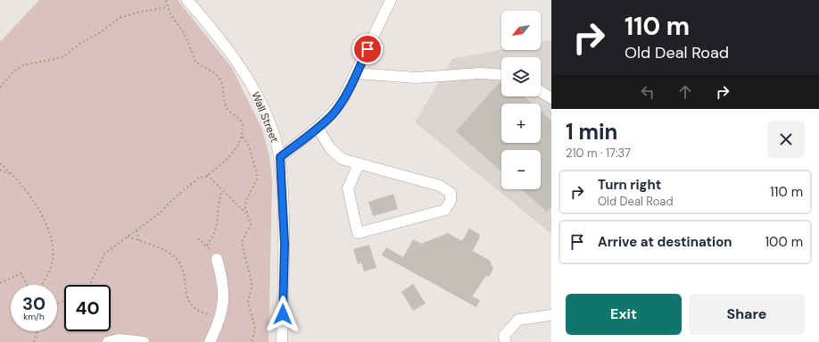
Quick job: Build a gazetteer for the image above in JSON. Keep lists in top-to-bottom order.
{
  "streets": {
    "street": ["Wall Street"]
  },
  "north": "bottom left",
  "page": {
    "turn": ["110 m", "Old Deal Road"],
    "map_buttons": ["+", "−"],
    "heading": ["1 min", "210 m · 17:37"],
    "list": [
      {
        "name": "Turn right",
        "note": "Old Deal Road",
        "value": "110 m"
      },
      {
        "name": "Arrive at destination",
        "value": "100 m"
      }
    ],
    "speed": "30 km/h",
    "limit": "40",
    "buttons": ["Exit", "Share"]
  }
}
